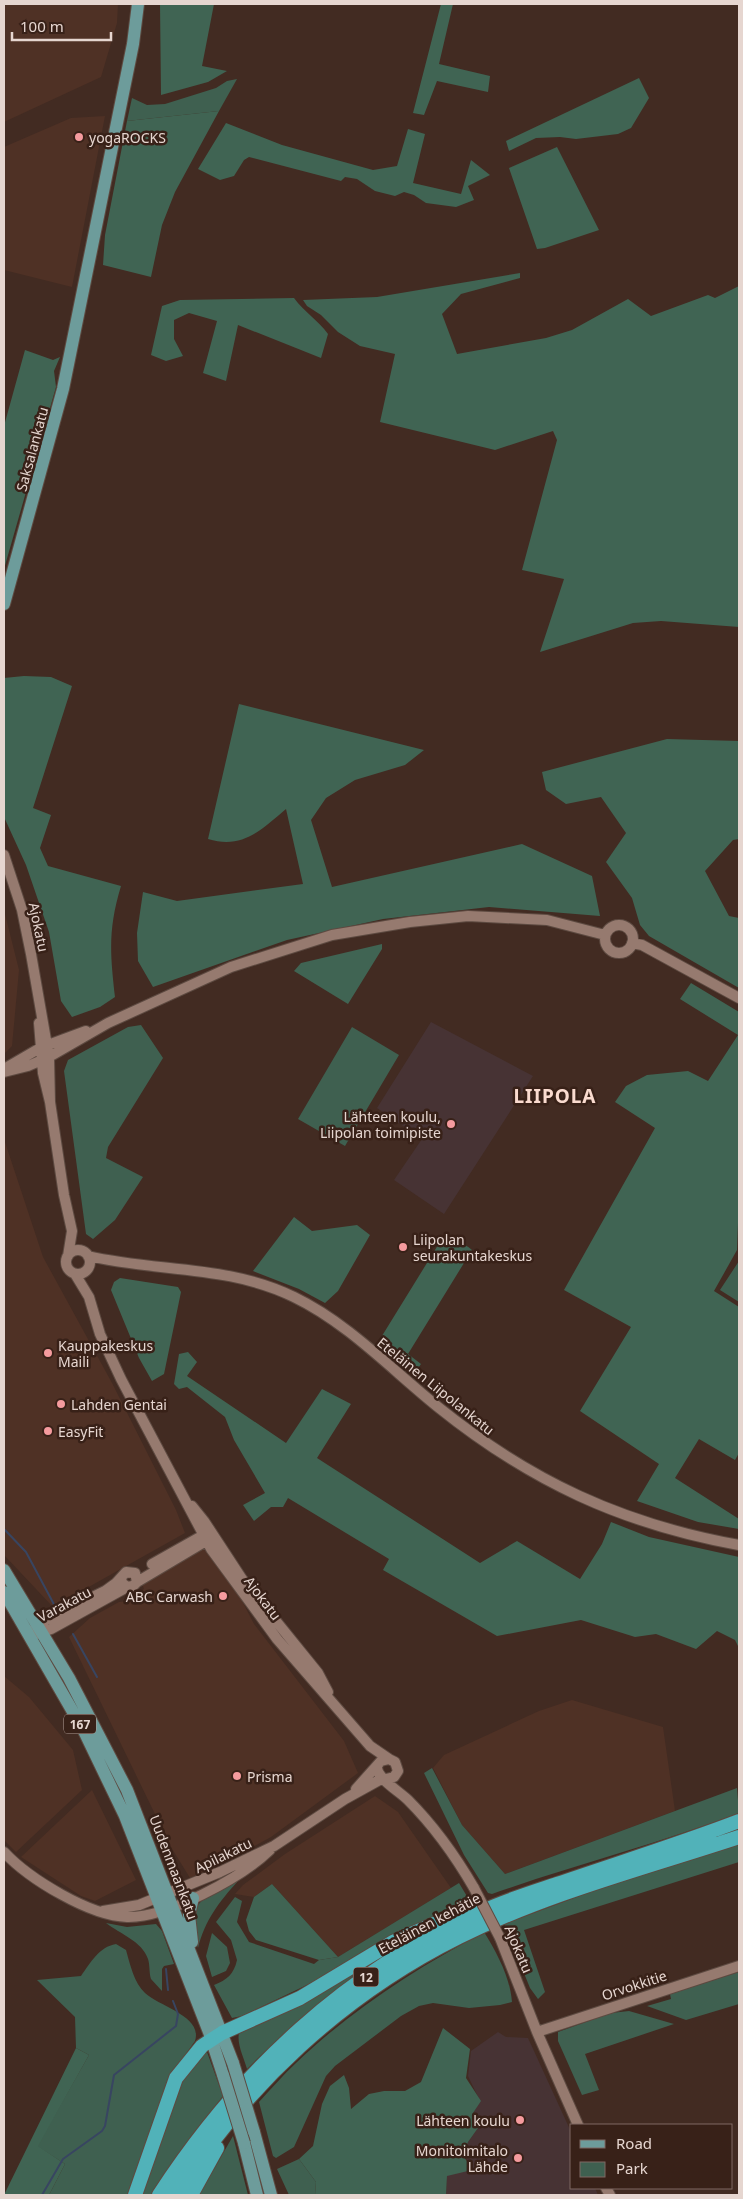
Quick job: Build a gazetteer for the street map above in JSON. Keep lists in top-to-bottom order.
{
  "streets": {
    "highway": ["Eteläinen kehätie", "12"],
    "main road": ["Saksalankatu", "167", "Uudenmaankatu"],
    "street": [
      "Ajokatu",
      "Eteläinen Liipolankatu",
      "Varakatu",
      "Apilakatu",
      "Orvokkitie"
    ]
  },
  "crossings": [
    ["Ajokatu", "Eteläinen Liipolankatu"],
    ["Ajokatu", "Apilakatu"],
    ["Ajokatu", "Orvokkitie"],
    ["Varakatu", "Uudenmaankatu"],
    ["Apilakatu", "Uudenmaankatu"]
  ],
  "districts": ["LIIPOLA"],
  "places": [
    "yogaROCKS",
    "Lähteen koulu, Liipolan toimipiste",
    "Liipolan seurakuntakeskus",
    "Kauppakeskus Maili",
    "Lahden Gentai",
    "EasyFit",
    "ABC Carwash",
    "Prisma",
    "Lähteen koulu",
    "Monitoimitalo Lähde"
  ],
  "legend": ["Road", "Park"],
  "scale_bar": "100 m"
}
